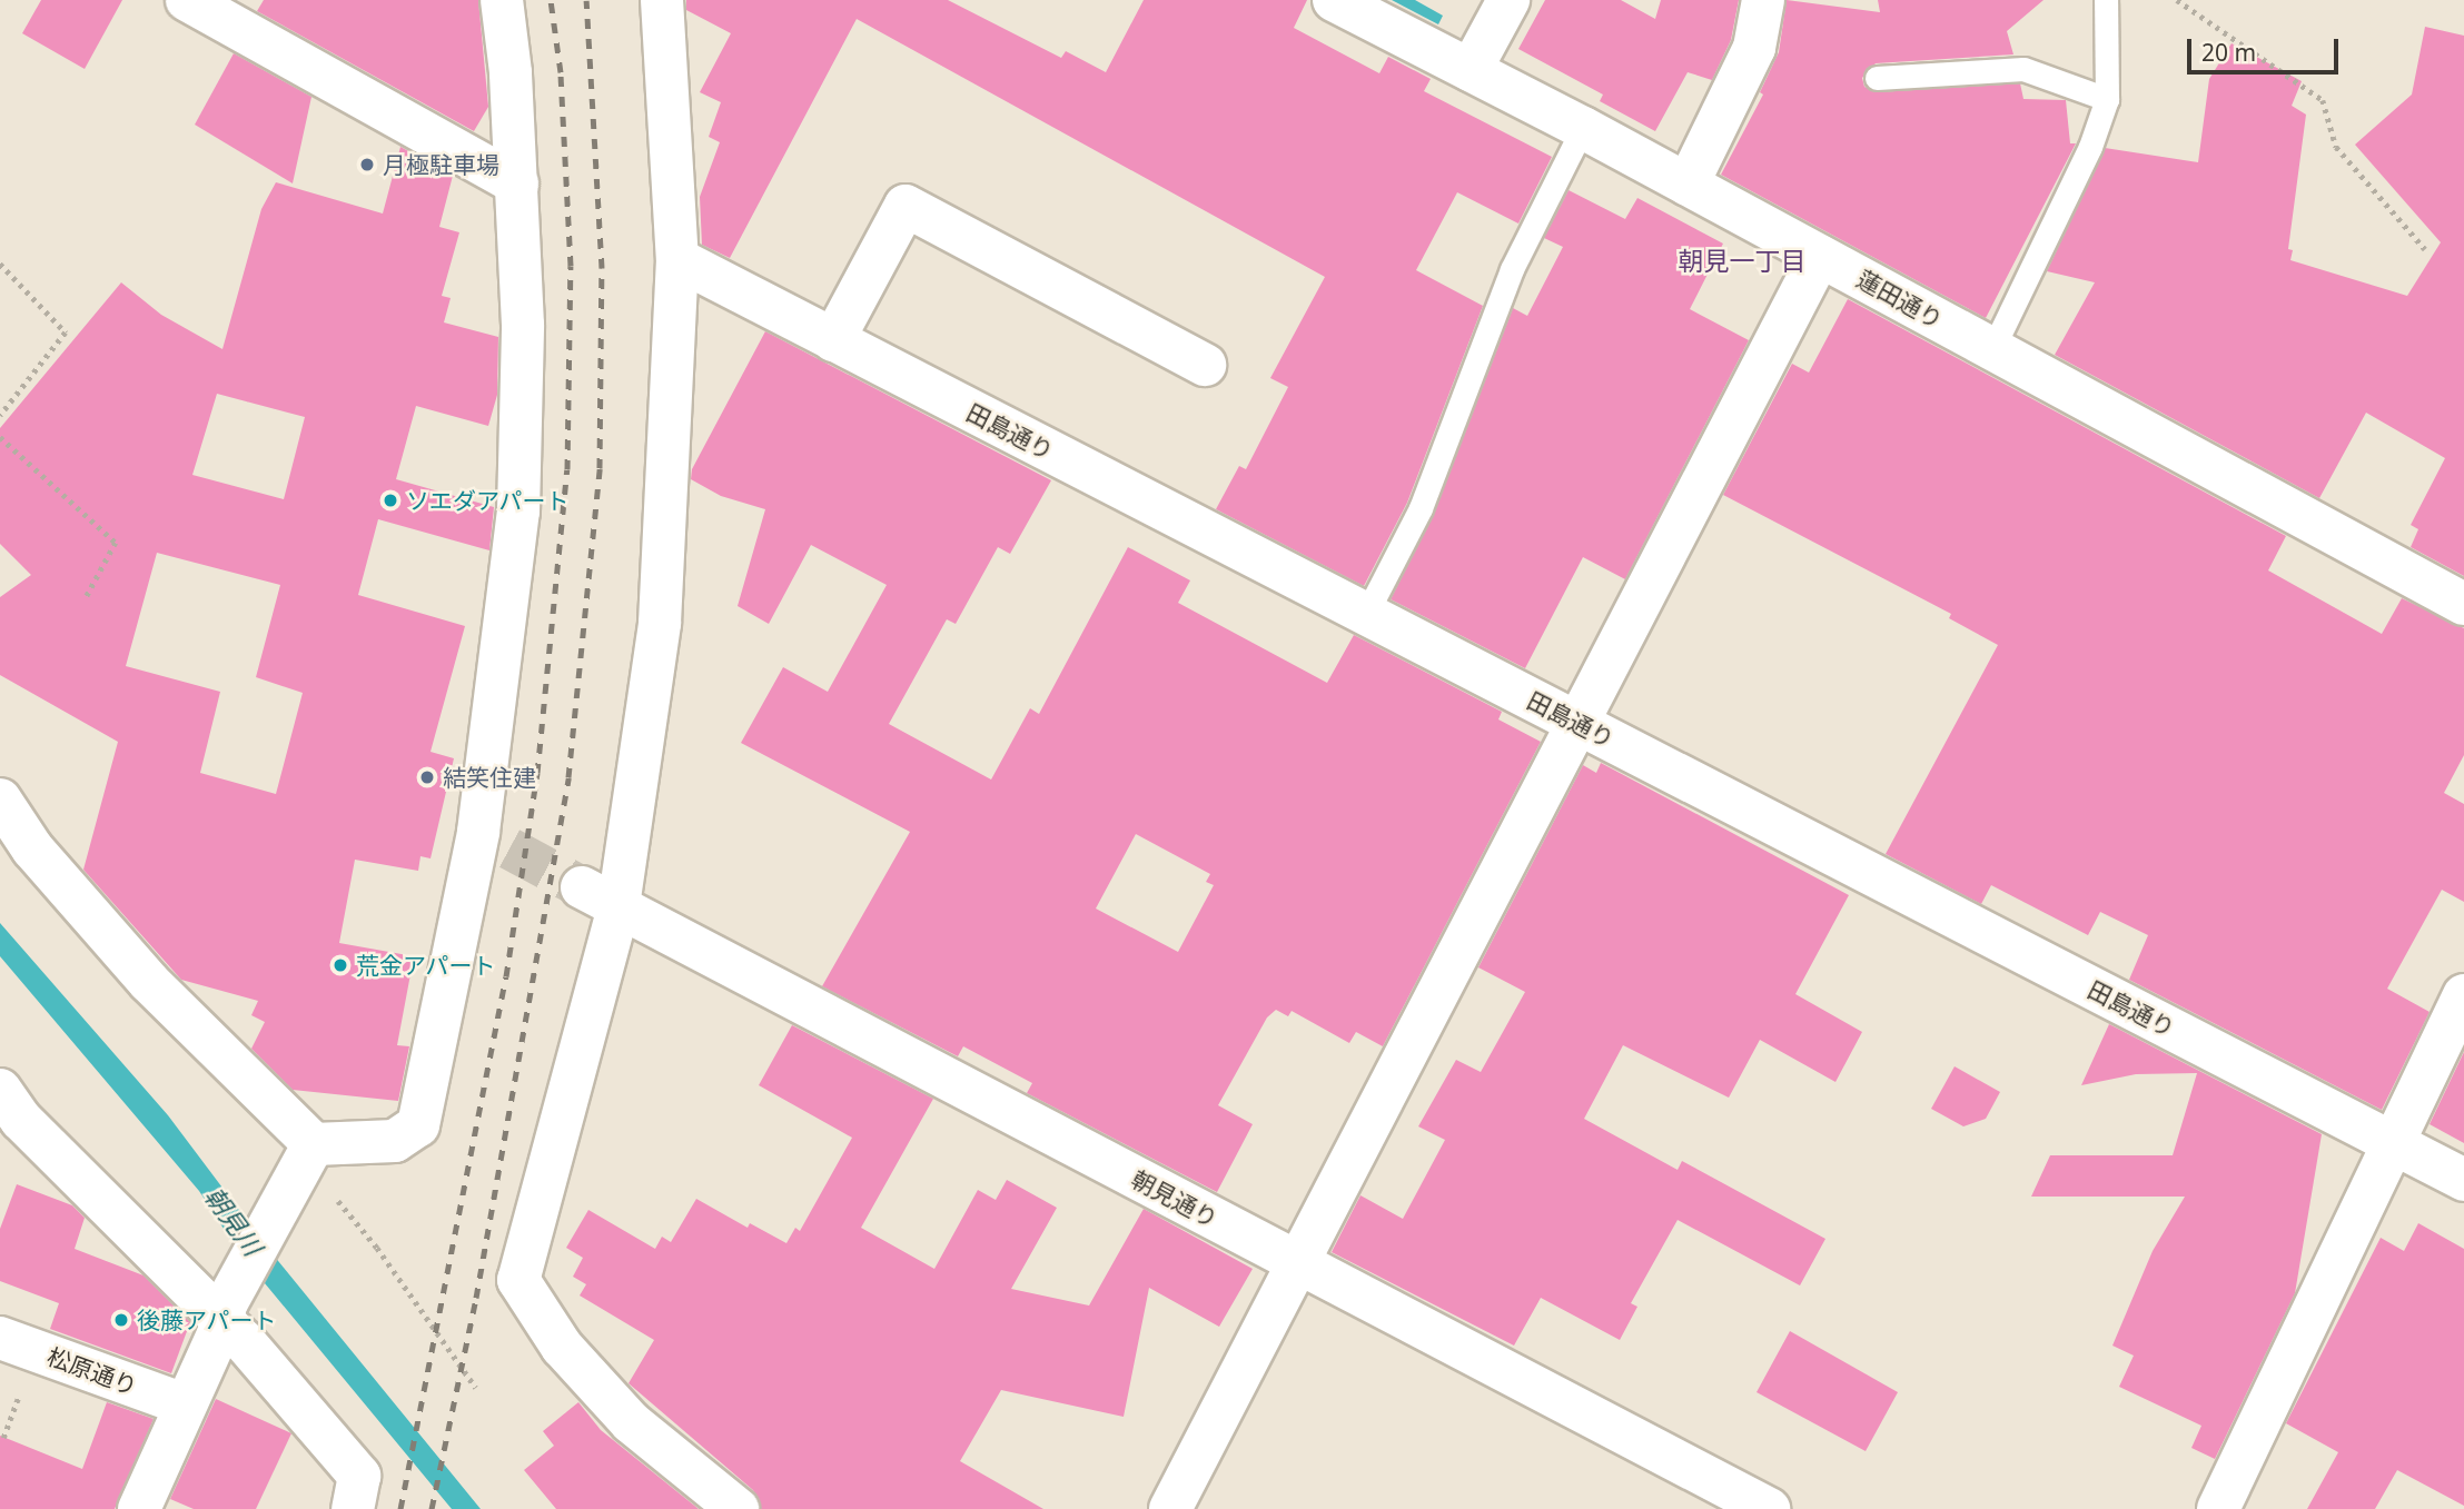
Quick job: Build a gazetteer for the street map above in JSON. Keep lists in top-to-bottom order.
{
  "streets": {
    "street": [
      "蓮田通り",
      "田島通り",
      "朝見通り",
      "松原通り"
    ]
  },
  "districts": ["朝見一丁目"],
  "water": ["朝見川"],
  "places": [
    "月極駐車場",
    "ソエダアパート",
    "結笑住建",
    "荒金アパート",
    "後藤アパート"
  ],
  "scale_bar": "20 m"
}
